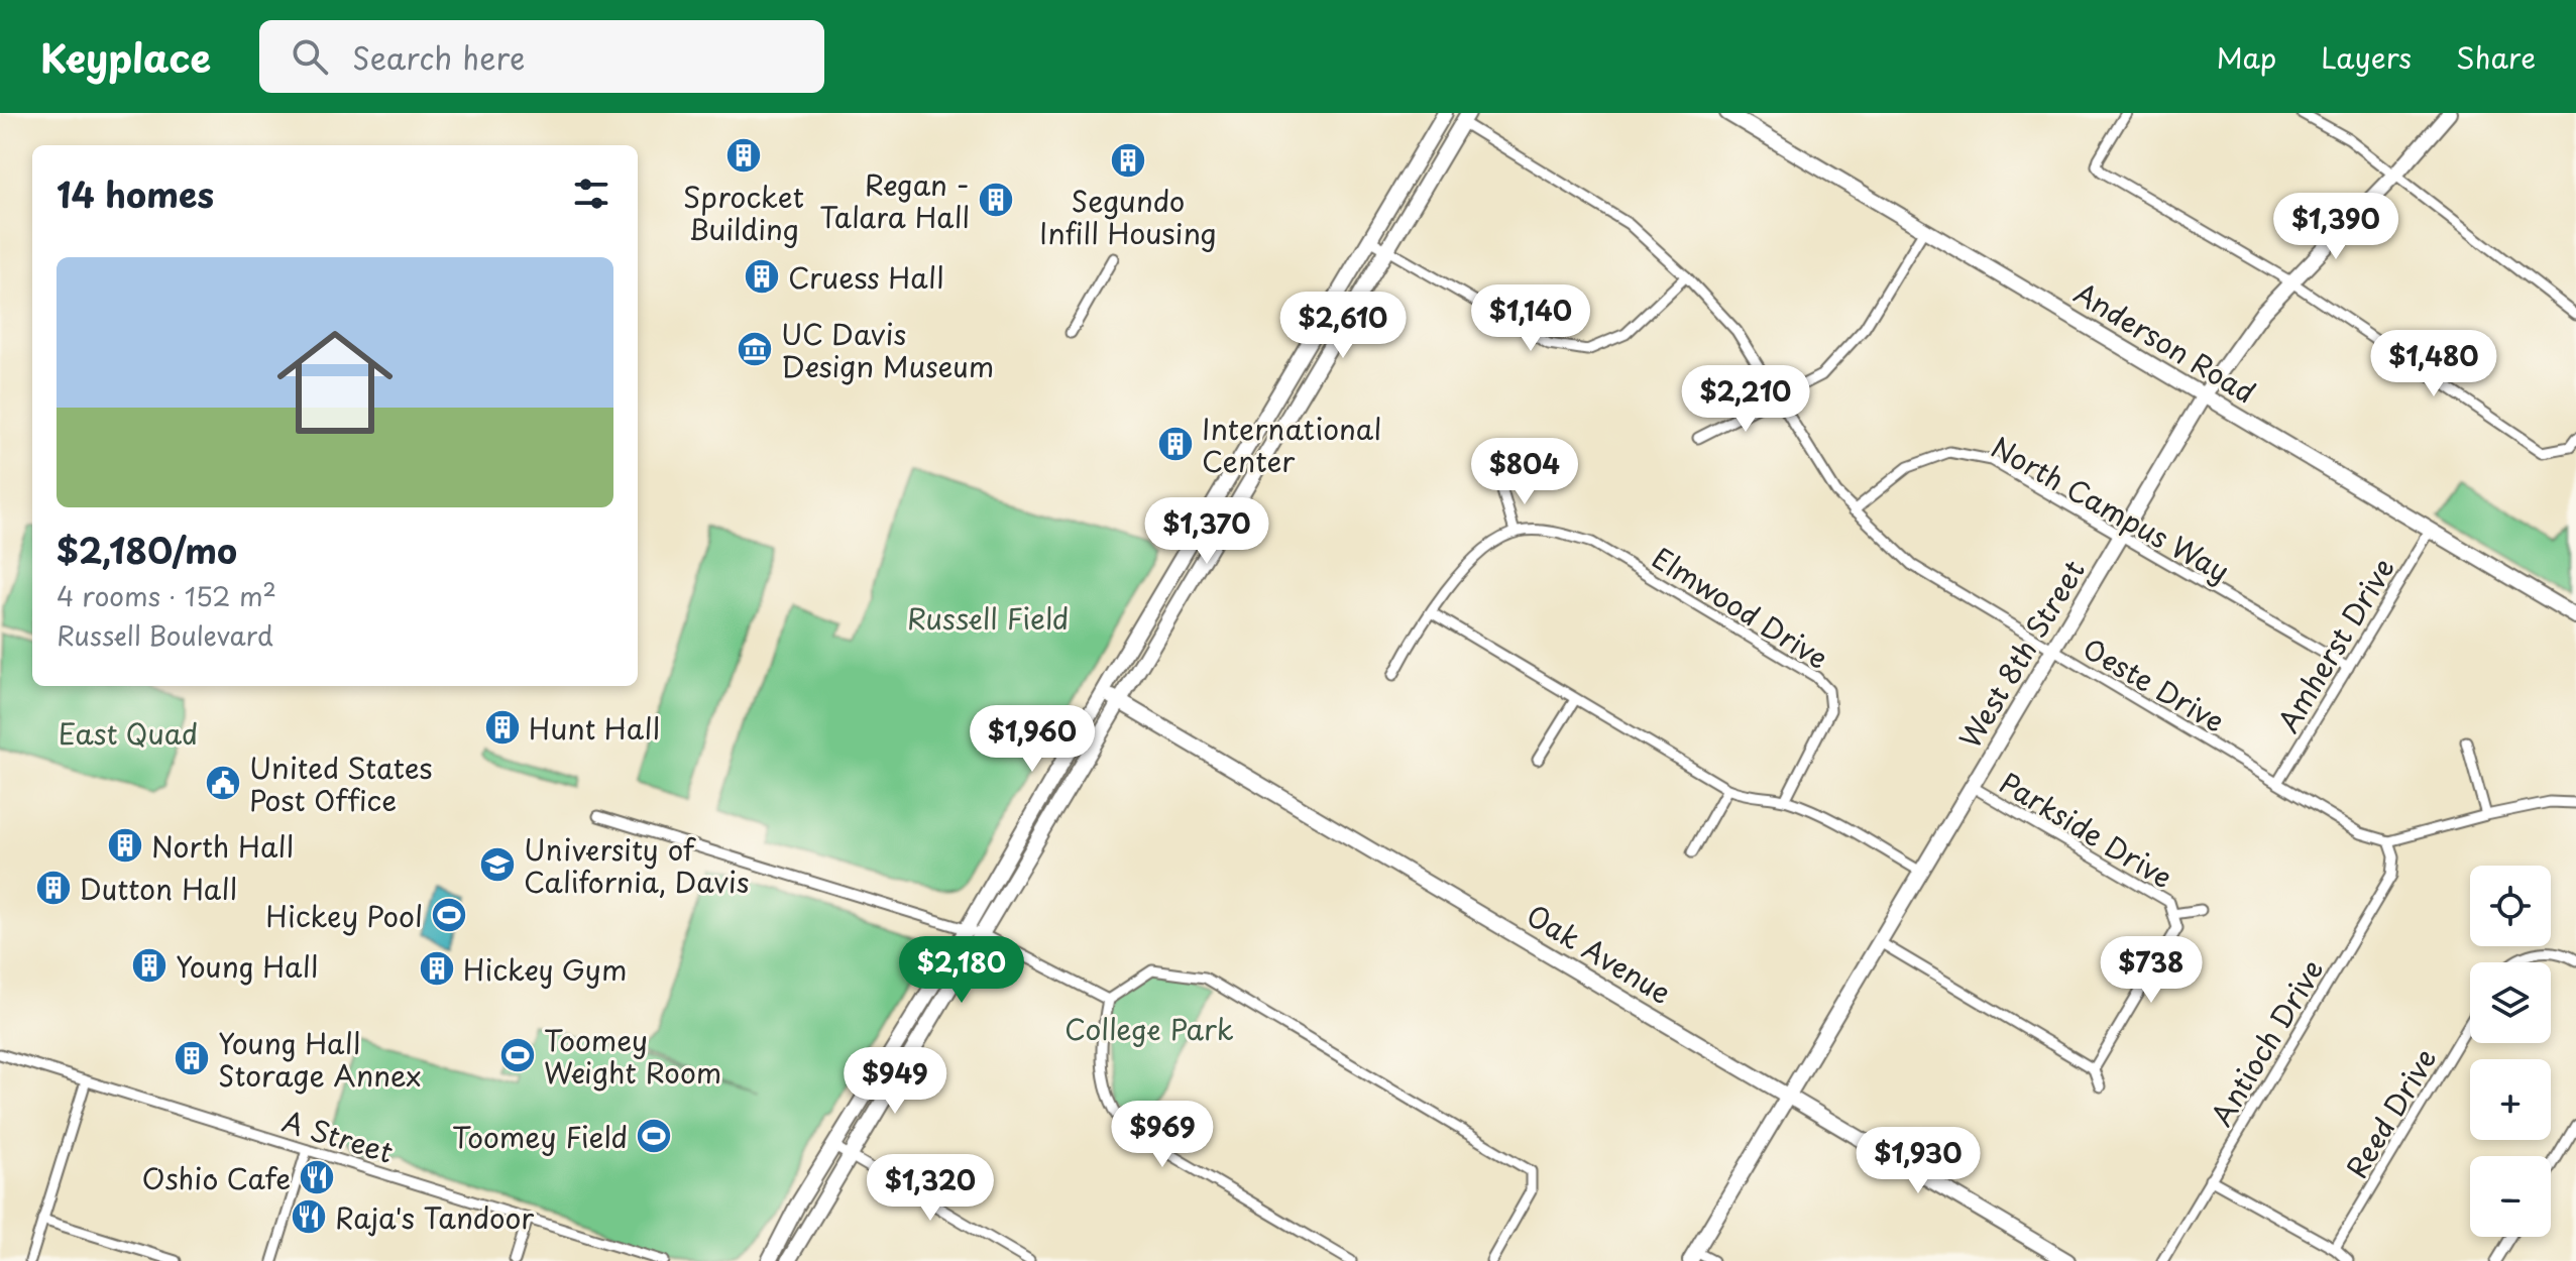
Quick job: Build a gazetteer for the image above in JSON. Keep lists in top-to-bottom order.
{
  "streets": {
    "main road": ["Anderson Road", "West 8th Street", "Oak Avenue"],
    "street": [
      "North Campus Way",
      "Elmwood Drive",
      "Amherst Drive",
      "Oeste Drive",
      "Parkside Drive",
      "Antioch Drive",
      "Reed Drive",
      "A Street"
    ]
  },
  "crossings": [
    ["Anderson Road", "Amherst Drive"],
    ["Anderson Road", "West 8th Street"],
    ["North Campus Way", "Amherst Drive"],
    ["North Campus Way", "West 8th Street"],
    ["North Campus Way", "Oeste Drive"],
    ["Amherst Drive", "Oeste Drive"],
    ["West 8th Street", "Oeste Drive"],
    ["West 8th Street", "Parkside Drive"],
    ["West 8th Street", "Oak Avenue"],
    ["Oeste Drive", "Antioch Drive"]
  ],
  "parks": ["Russell Field", "East Quad", "College Park"],
  "places": {
    "building": [
      "Sprocket Building",
      "Segundo Infill Housing",
      "Regan - Talara Hall",
      "Cruess Hall",
      "International Center",
      "Hunt Hall",
      "North Hall",
      "Dutton Hall",
      "Young Hall",
      "Hickey Gym",
      "Young Hall Storage Annex"
    ],
    "museum": ["UC Davis Design Museum"],
    "public building": ["United States Post Office"],
    "school or university": ["University of California, Davis"],
    "sports": ["Hickey Pool", "Toomey Weight Room", "Toomey Field"],
    "restaurant": ["Oshio Cafe", "Raja's Tandoor"]
  },
  "page": {
    "header": "Keyplace",
    "search": "Search here",
    "nav": ["Map", "Layers", "Share"],
    "heading": "14 homes",
    "price": [
      "$1,390",
      "$1,140",
      "$2,610",
      "$1,480",
      "$2,210",
      "$804",
      "$1,370",
      "$1,960",
      "$2,180",
      "$738",
      "$949",
      "$969",
      "$1,930",
      "$1,320"
    ],
    "list": [
      {
        "name": "$2,180/mo",
        "note": "4 rooms · 152 m² · Russell Boulevard"
      }
    ],
    "map_buttons": ["+", "−"]
  }
}
